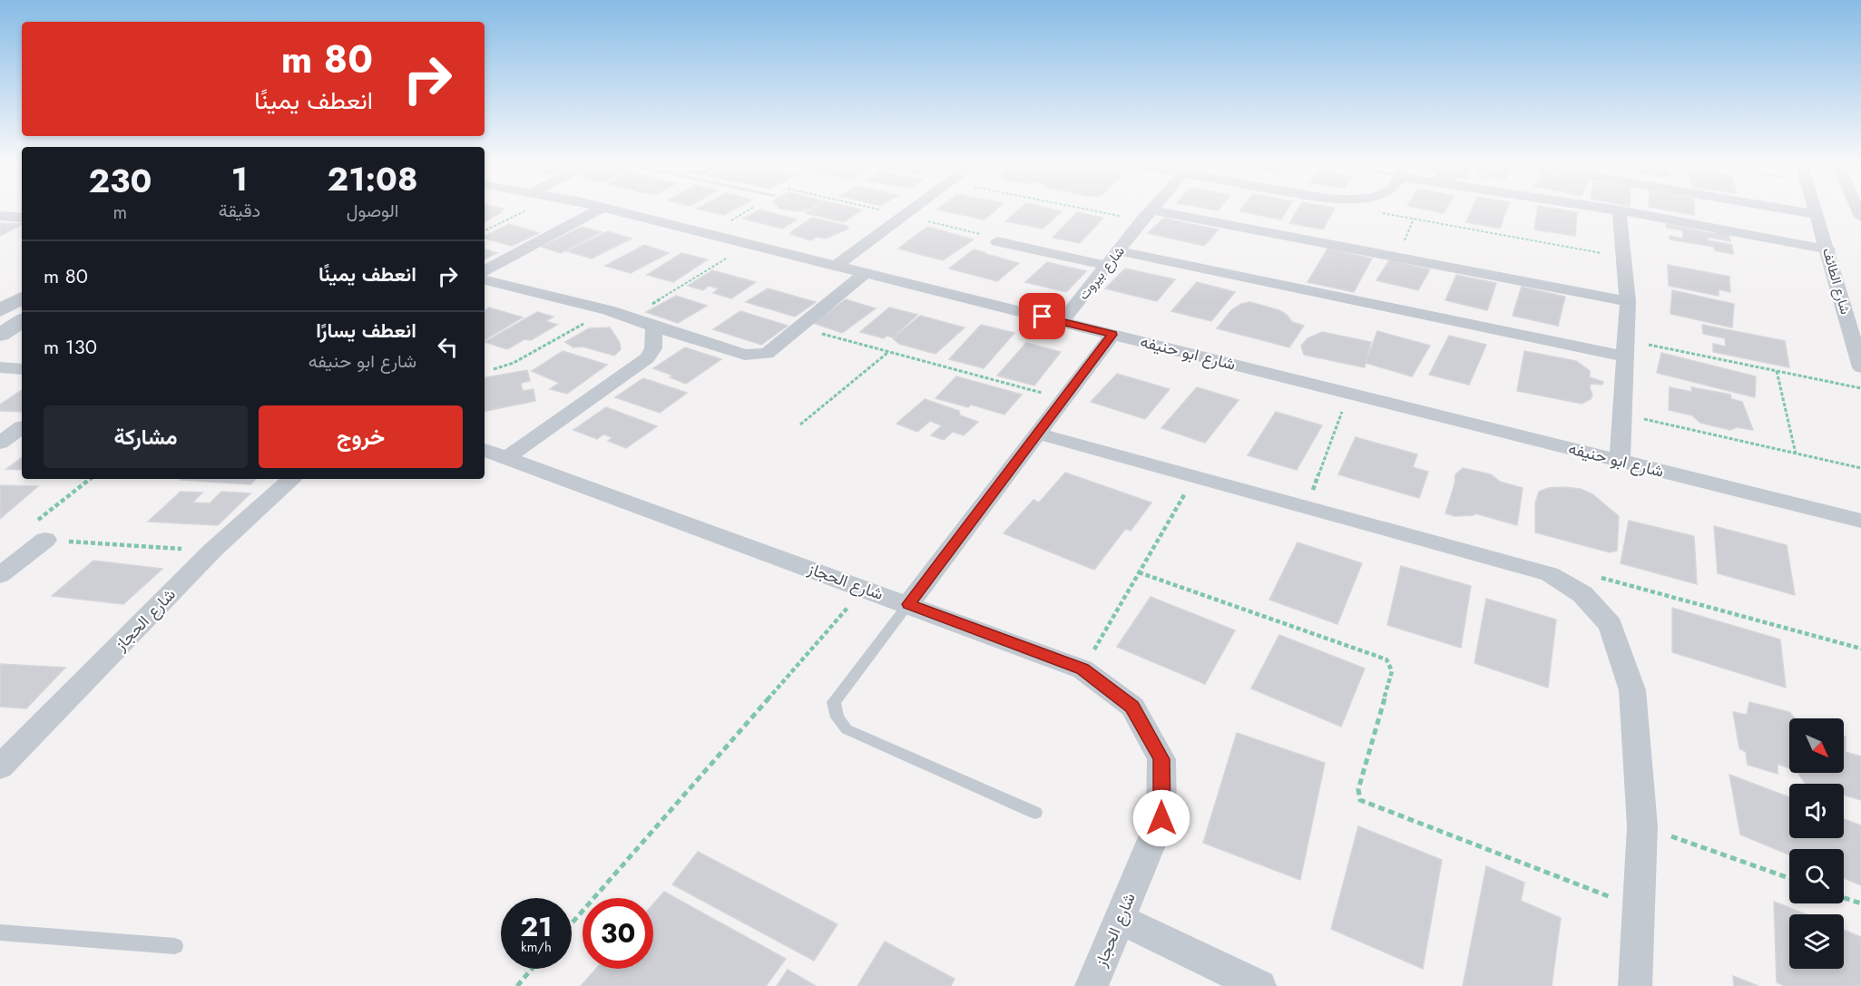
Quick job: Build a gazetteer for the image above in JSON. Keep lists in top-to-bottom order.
{
  "streets": {
    "street": [
      "شارع بيروت",
      "شارع الطائف",
      "شارع ابو حنيفه",
      "شارع الحجاز"
    ]
  },
  "crossings": [
    ["شارع بيروت", "شارع ابو حنيفه"]
  ],
  "north": "bottom right",
  "page": {
    "turn": ["80 m", "انعطف يمينًا"],
    "eta": [
      "21:08",
      "الوصول",
      "1",
      "دقيقة",
      "230",
      "m"
    ],
    "list": [
      {
        "name": "انعطف يمينًا",
        "value": "80 m"
      },
      {
        "name": "انعطف يسارًا",
        "note": "شارع ابو حنيفه",
        "value": "130 m"
      }
    ],
    "buttons": ["خروج", "مشاركة"],
    "speed": "21 km/h",
    "limit": "30"
  }
}
